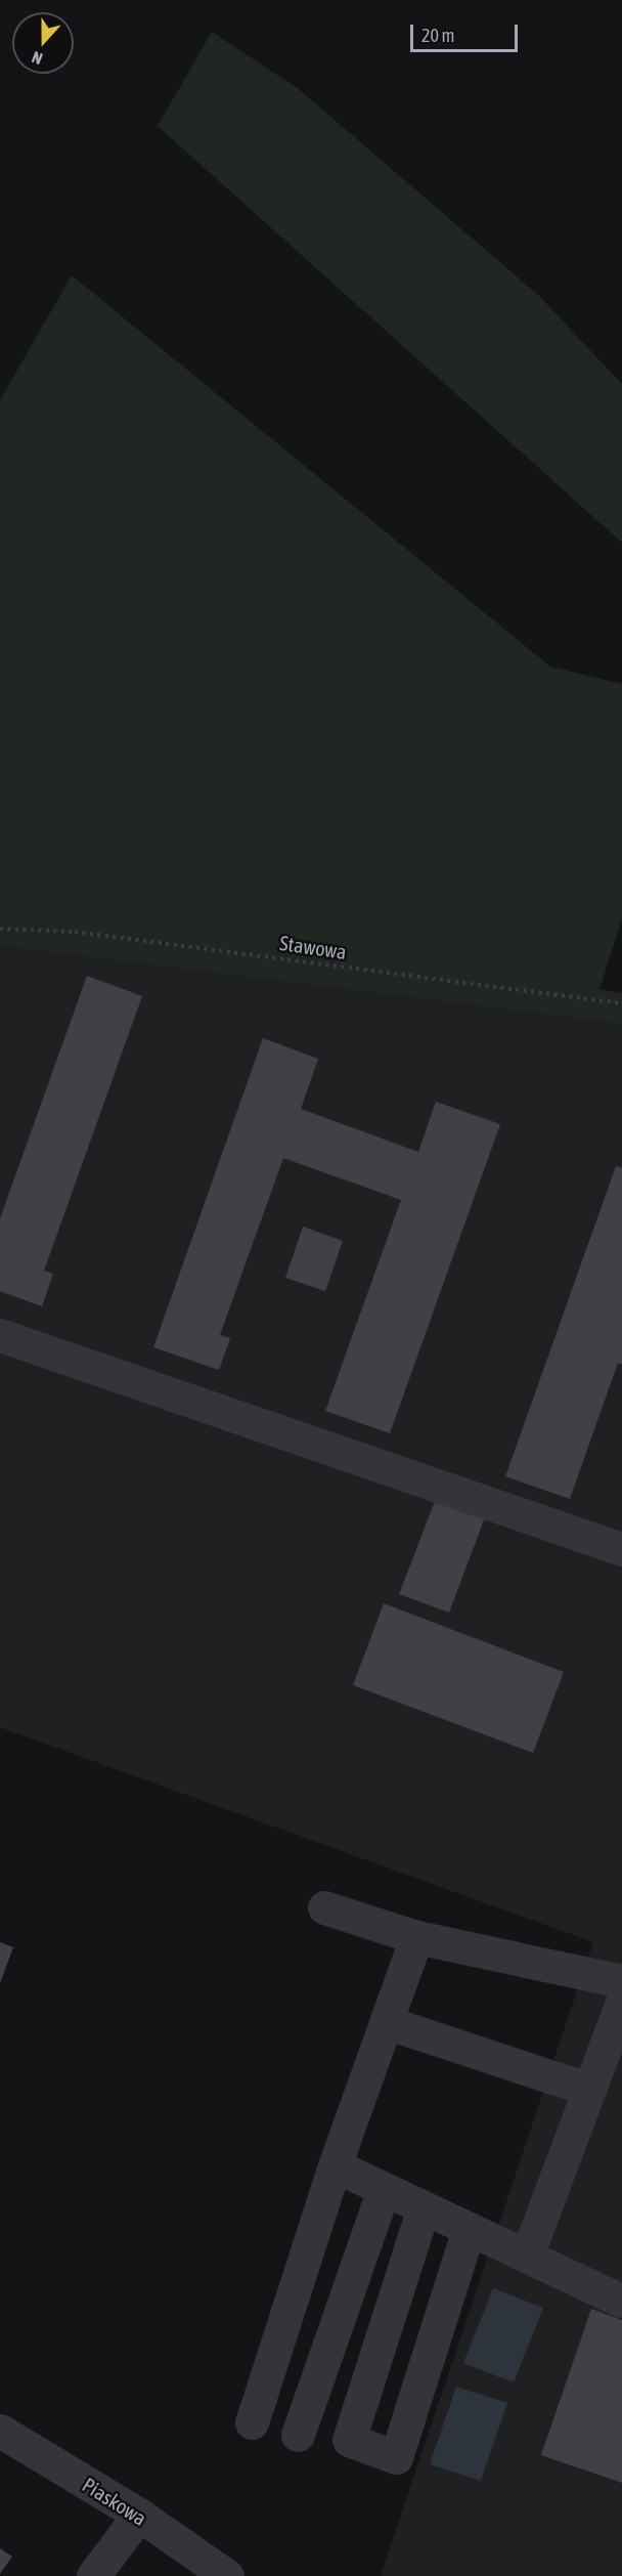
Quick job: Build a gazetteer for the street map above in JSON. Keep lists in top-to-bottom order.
{
  "streets": {
    "lane": ["Piaskowa"],
    "path": ["Stawowa"]
  },
  "scale_bar": "20 m",
  "north": "bottom"
}
